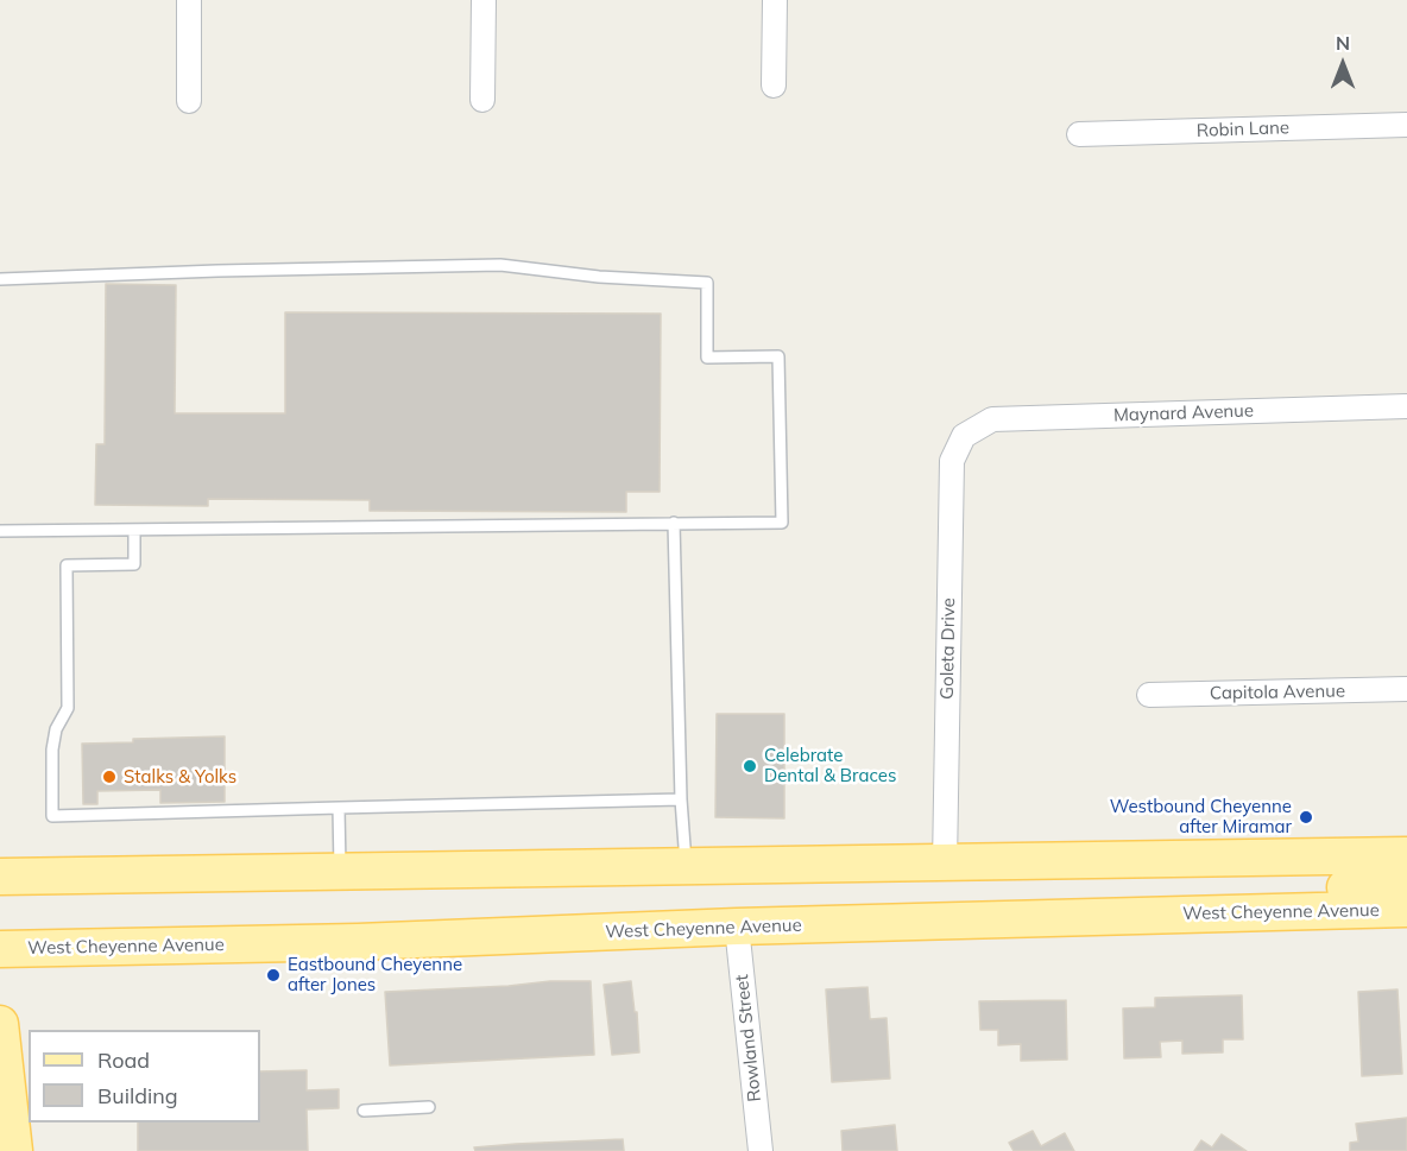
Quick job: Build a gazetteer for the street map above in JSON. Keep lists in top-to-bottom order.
{
  "streets": {
    "main road": ["West Cheyenne Avenue"],
    "street": [
      "Robin Lane",
      "Maynard Avenue",
      "Goleta Drive",
      "Capitola Avenue",
      "Rowland Street"
    ]
  },
  "crossings": [
    ["Maynard Avenue", "Goleta Drive"],
    ["West Cheyenne Avenue", "Rowland Street"]
  ],
  "places": [
    "Celebrate Dental & Braces",
    "Stalks & Yolks",
    "Westbound Cheyenne after Miramar",
    "Eastbound Cheyenne after Jones"
  ],
  "legend": ["Road", "Building"],
  "north": "top"
}
